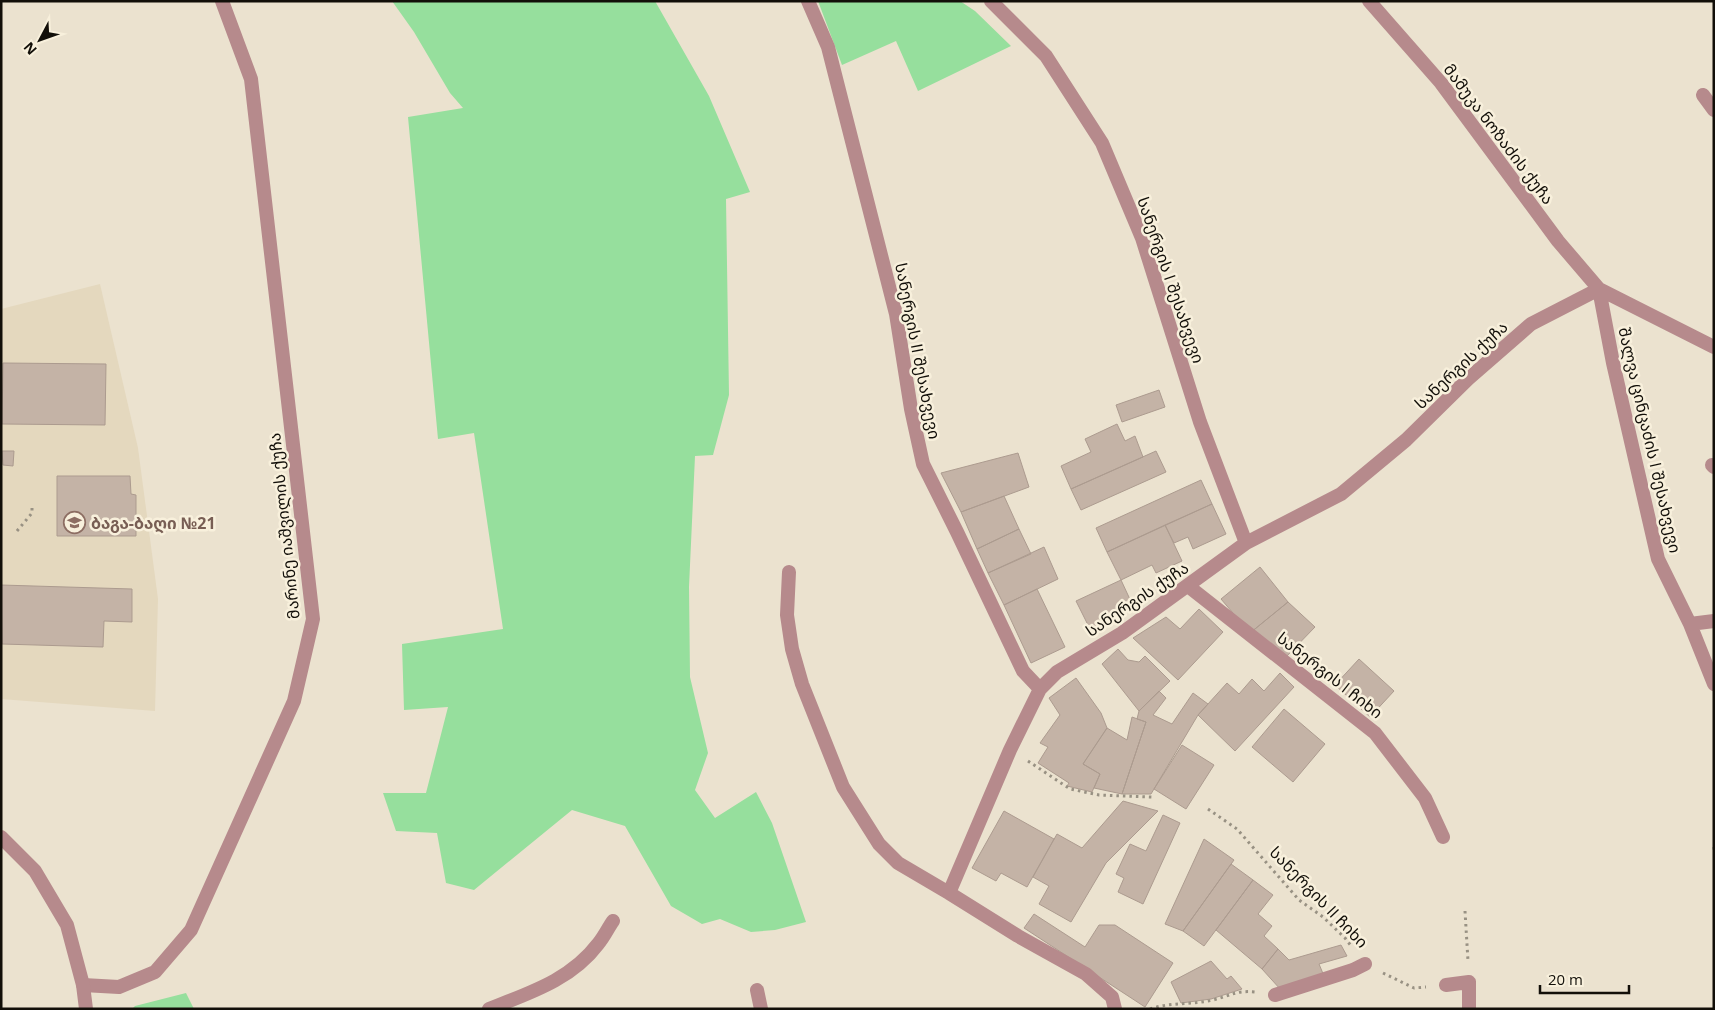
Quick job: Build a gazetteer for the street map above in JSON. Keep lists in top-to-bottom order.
{
  "streets": {
    "street": [
      "მამუკა ნოზაძის ქუჩა",
      "სანერგის I შესახვევი",
      "სანერგის II შესახვევი",
      "სანერგის ქუჩა",
      "შალვა ცინცაძის I შესახვევი",
      "მარინე იაშვილის ქუჩა",
      "სანერგის I ჩიხი"
    ],
    "path": ["სანერგის II ჩიხი"]
  },
  "crossings": [
    ["მამუკა ნოზაძის ქუჩა", "სანერგის ქუჩა"],
    ["მამუკა ნოზაძის ქუჩა", "შალვა ცინცაძის I შესახვევი"],
    ["სანერგის I შესახვევი", "სანერგის ქუჩა"],
    ["სანერგის II შესახვევი", "სანერგის ქუჩა"],
    ["სანერგის ქუჩა", "შალვა ცინცაძის I შესახვევი"],
    ["სანერგის ქუჩა", "სანერგის I ჩიხი"]
  ],
  "places": {
    "school or university": ["ბაგა-ბაღი №21"]
  },
  "scale_bar": "20 m",
  "north": "bottom left"
}
